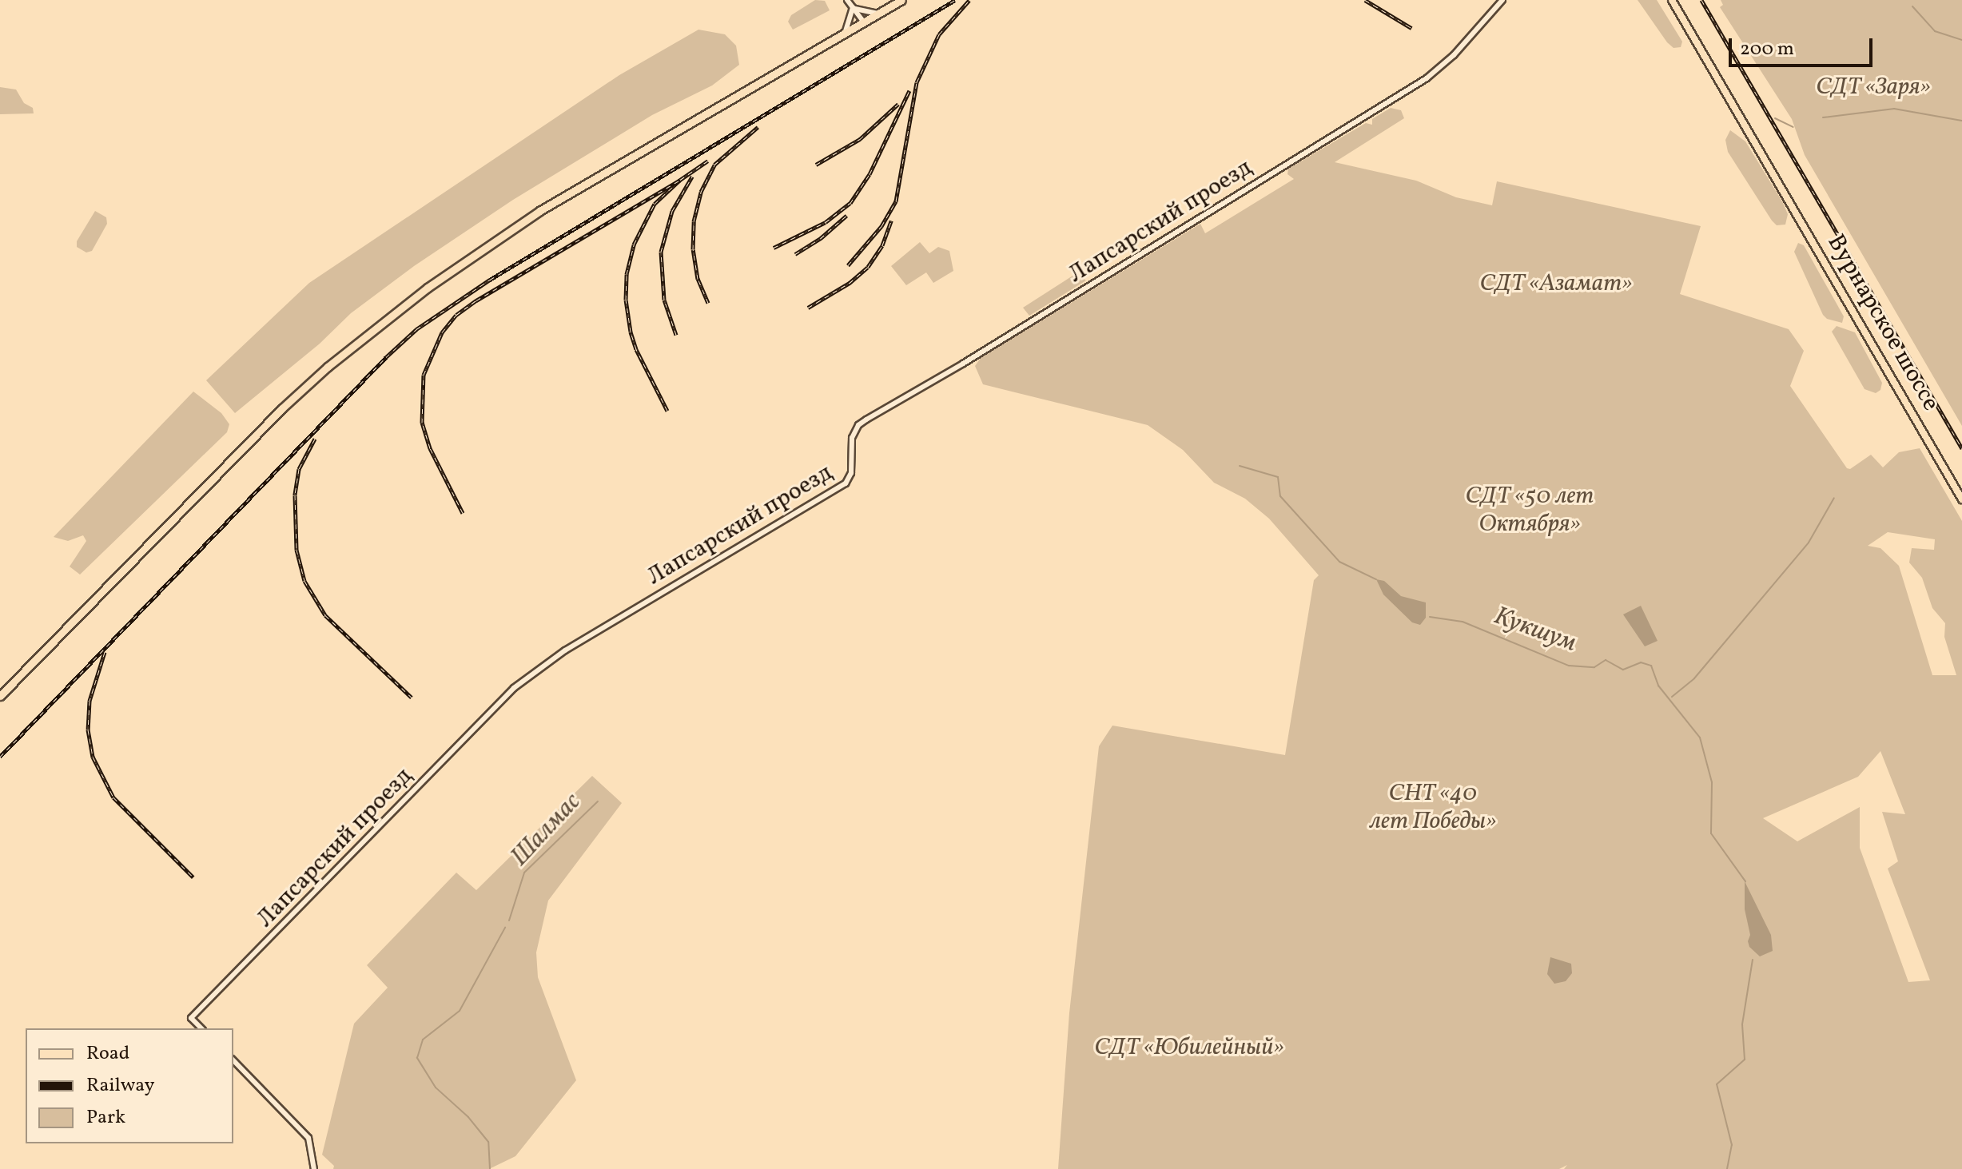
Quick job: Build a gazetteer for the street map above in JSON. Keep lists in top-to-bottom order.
{
  "streets": {
    "main road": ["Вурнарское шоссе"],
    "street": ["Лапсарский проезд"]
  },
  "water": ["Кукшум", "Шалмас"],
  "parks": [
    "СДТ «Заря»",
    "СДТ «Азамат»",
    "СДТ «50 лет Октября»",
    "СНТ «40 лет Победы»",
    "СДТ «Юбилейный»"
  ],
  "legend": ["Road", "Railway", "Park"],
  "scale_bar": "200 m"
}
